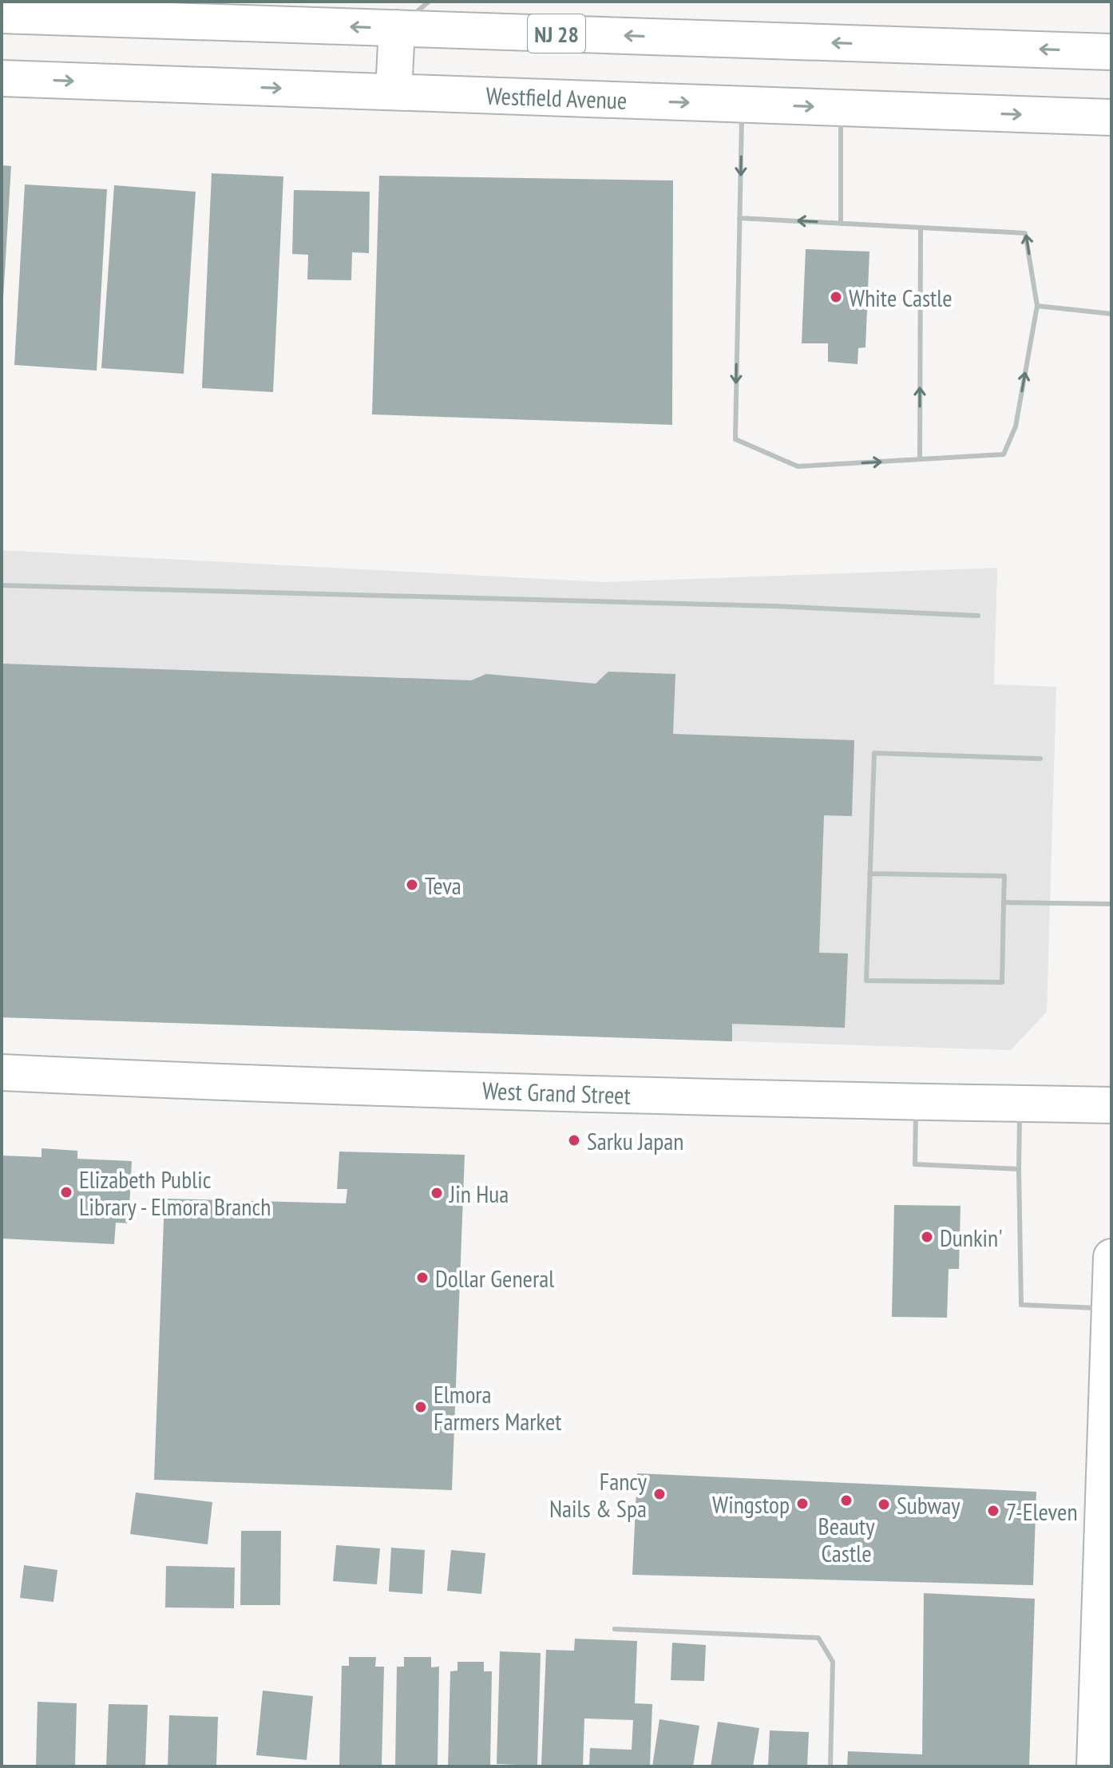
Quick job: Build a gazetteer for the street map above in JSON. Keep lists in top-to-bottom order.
{
  "streets": {
    "main road": ["NJ 28", "Westfield Avenue", "West Grand Street"]
  },
  "places": [
    "White Castle",
    "Teva",
    "Sarku Japan",
    "Elizabeth Public Library - Elmora Branch",
    "Jin Hua",
    "Dunkin'",
    "Dollar General",
    "Elmora Farmers Market",
    "Fancy Nails & Spa",
    "Beauty Castle",
    "Wingstop",
    "Subway",
    "7-Eleven"
  ]
}
